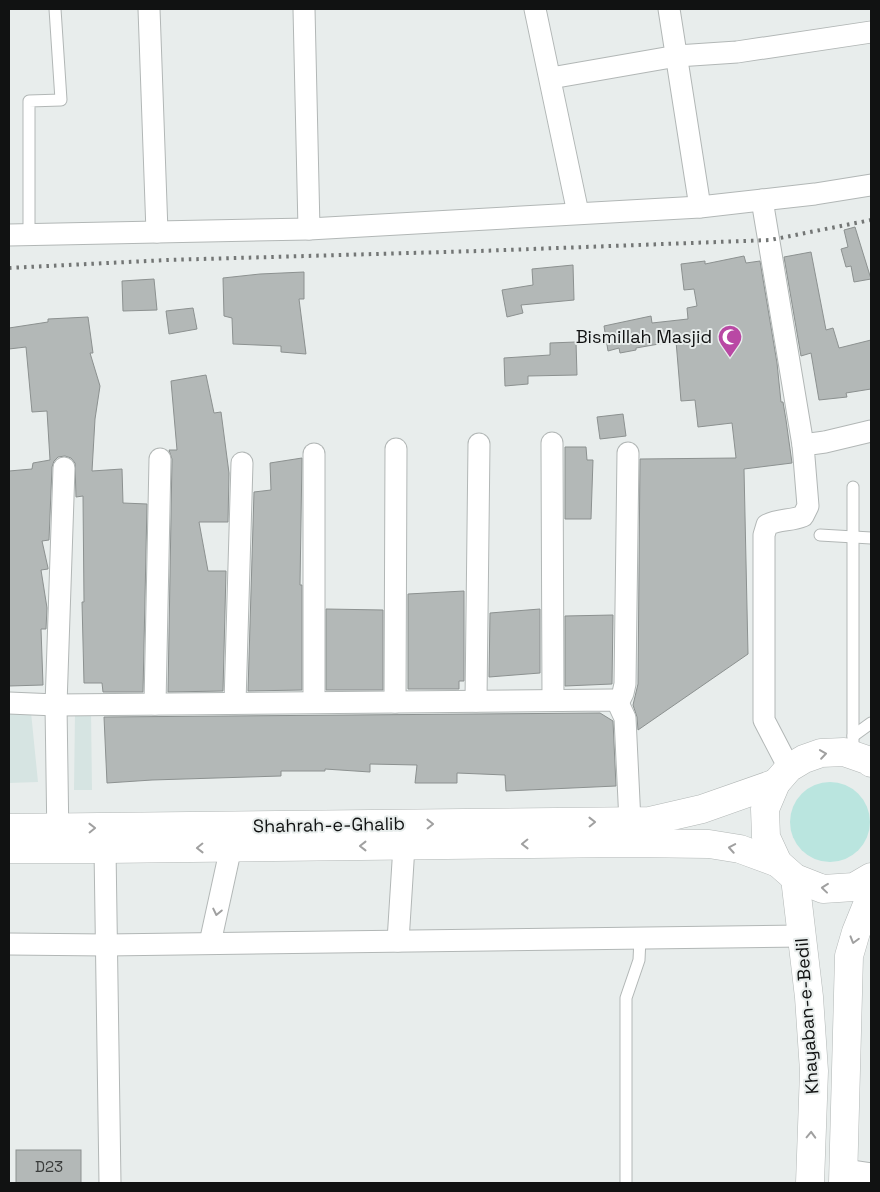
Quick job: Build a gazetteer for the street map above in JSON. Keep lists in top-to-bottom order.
{
  "streets": {
    "main road": ["Shahrah-e-Ghalib", "Khayaban-e-Bedil"]
  },
  "places": {
    "mosque": ["Bismillah Masjid"]
  },
  "house_numbers": ["D23"]
}
